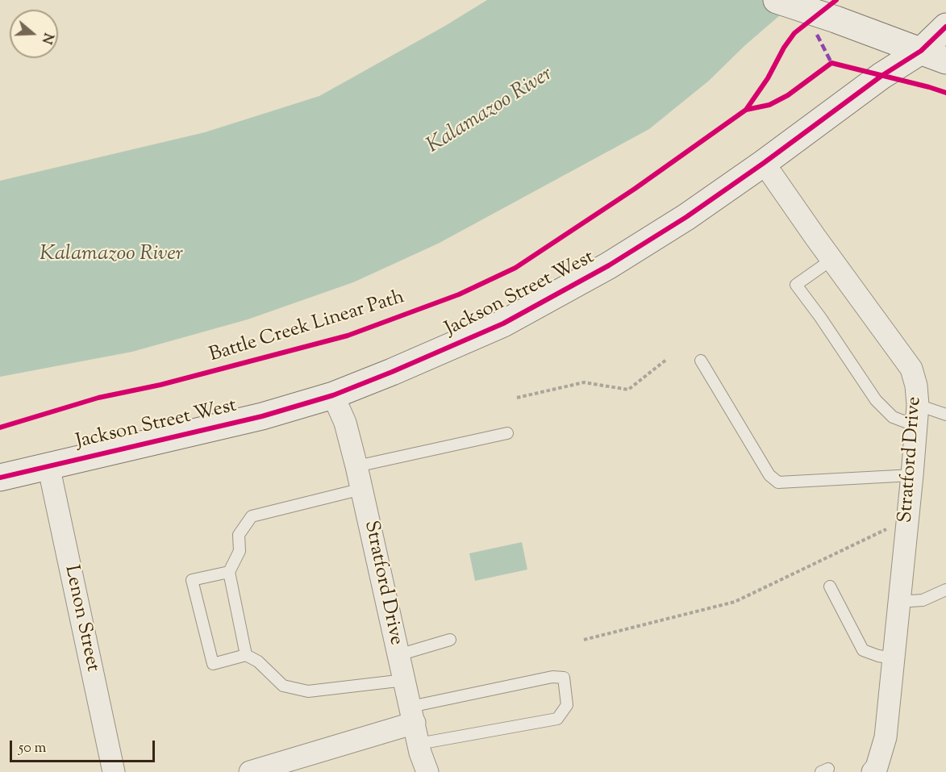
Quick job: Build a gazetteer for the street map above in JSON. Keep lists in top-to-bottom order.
{
  "streets": {
    "street": ["Jackson Street West", "Stratford Drive", "Lenon Street"],
    "cycle path": ["Battle Creek Linear Path"]
  },
  "crossings": [
    ["Jackson Street West", "Stratford Drive"],
    ["Jackson Street West", "Lenon Street"]
  ],
  "water": ["Kalamazoo River"],
  "scale_bar": "50 m",
  "north": "right"
}
